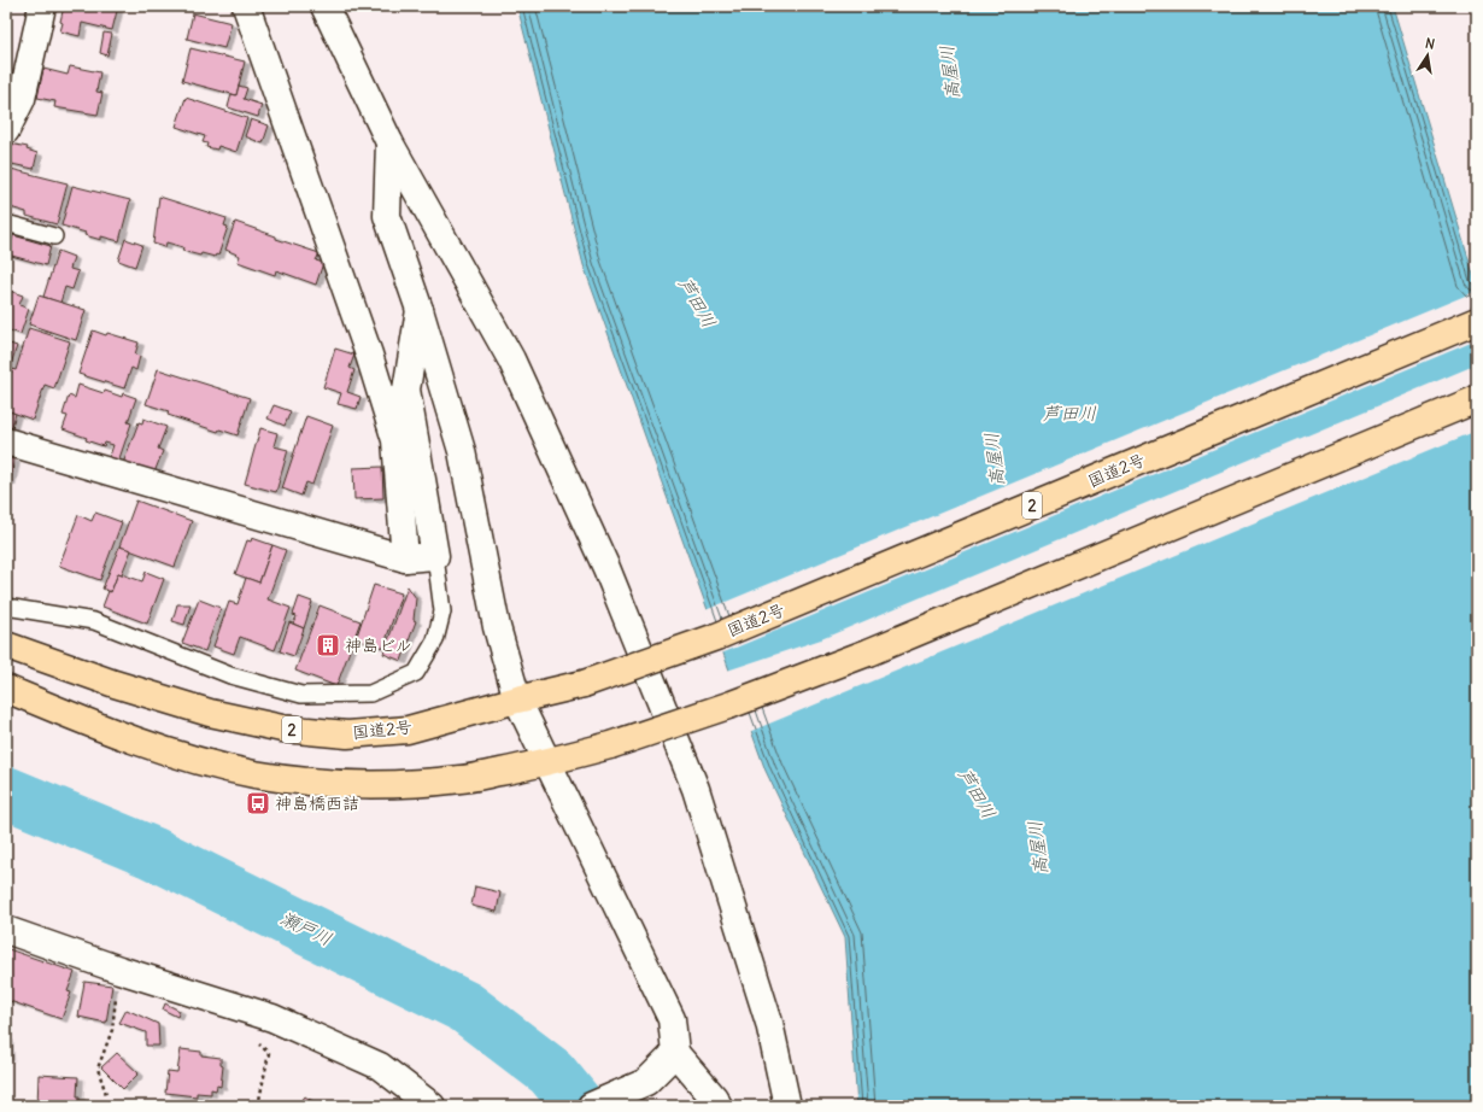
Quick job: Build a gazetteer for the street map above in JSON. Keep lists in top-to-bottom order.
{
  "streets": {
    "highway": ["国道2号", "2"]
  },
  "water": ["高屋川", "芦田川", "瀬戸川"],
  "places": {
    "building": ["神島ビル"],
    "bus stop": ["神島橋西詰"]
  },
  "north": "top"
}
